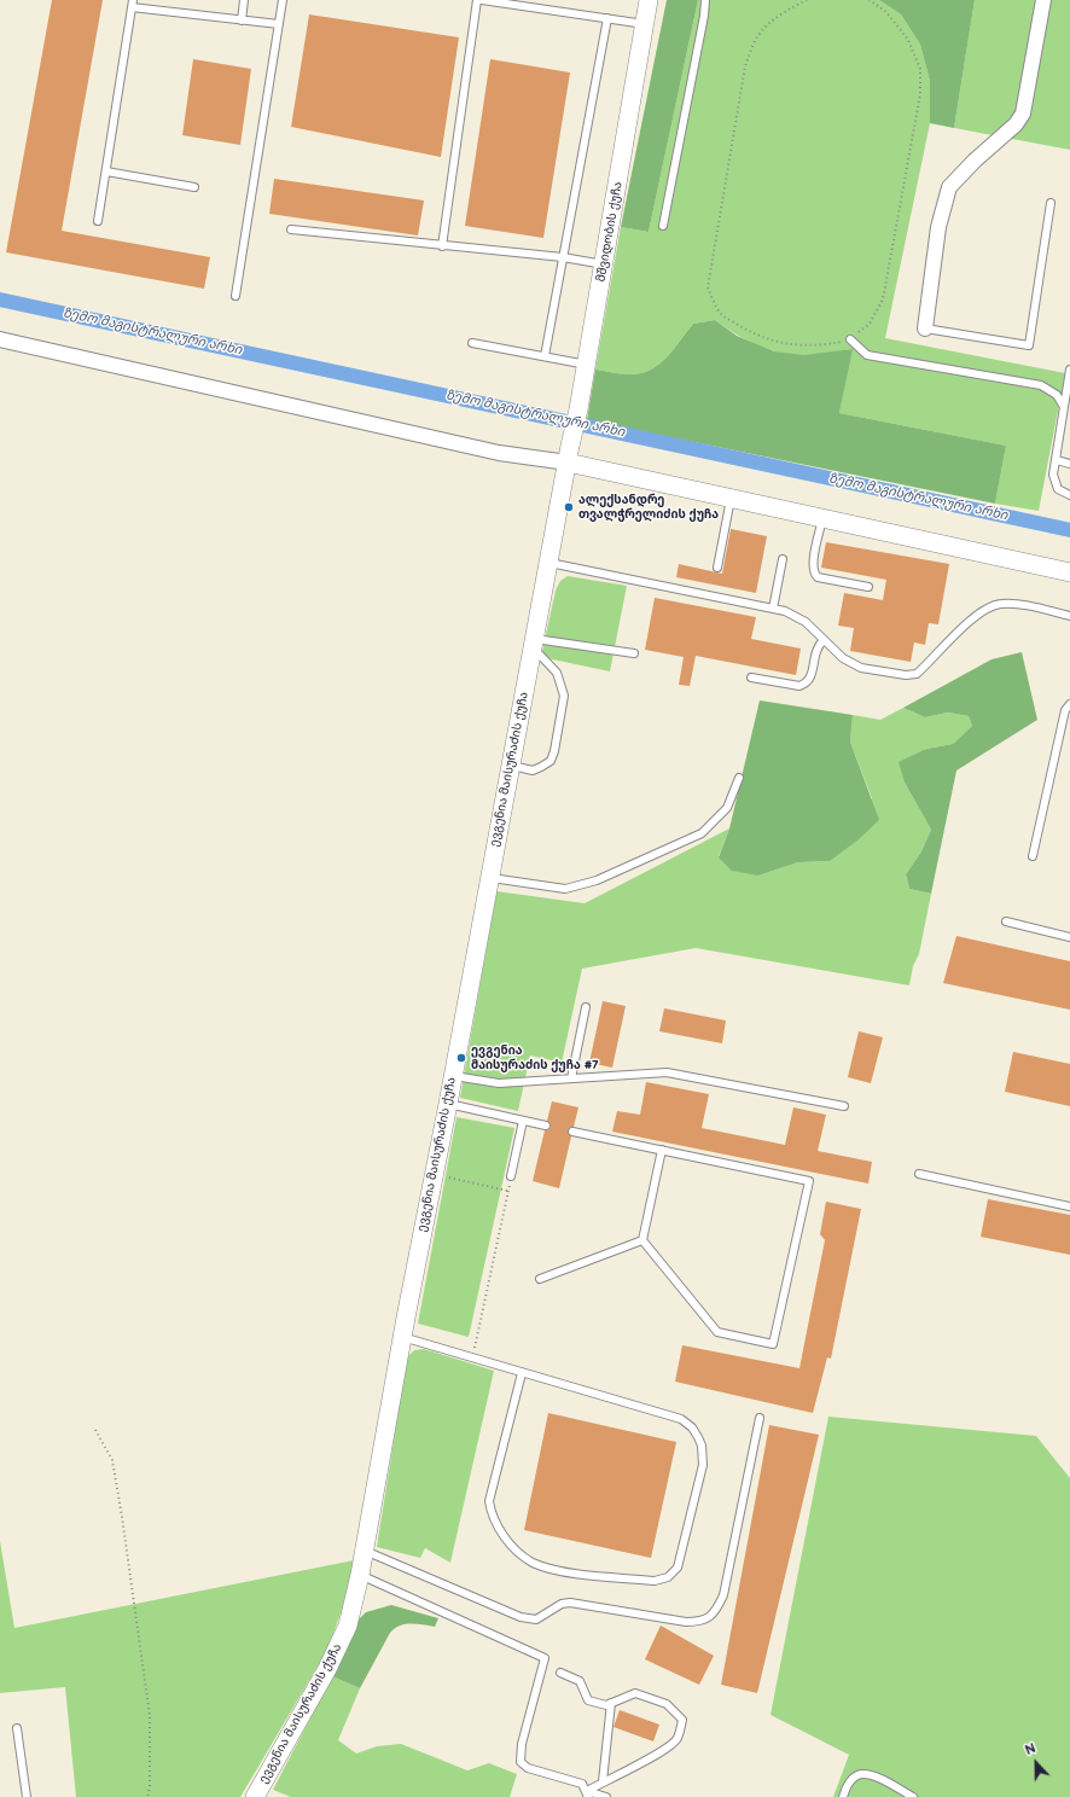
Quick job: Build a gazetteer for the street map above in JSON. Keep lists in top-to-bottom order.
{
  "streets": {
    "street": ["მშვიდობის ქუჩა", "ევგენია მაისურაძის ქუჩა"]
  },
  "crossings": [
    ["მშვიდობის ქუჩა", "ევგენია მაისურაძის ქუჩა"]
  ],
  "water": ["ზემო მაგისტრალური არხი"],
  "places": ["ალექსანდრე თვალჭრელიძის ქუჩა", "ევგენია მაისურაძის ქუჩა #7"],
  "north": "top"
}
